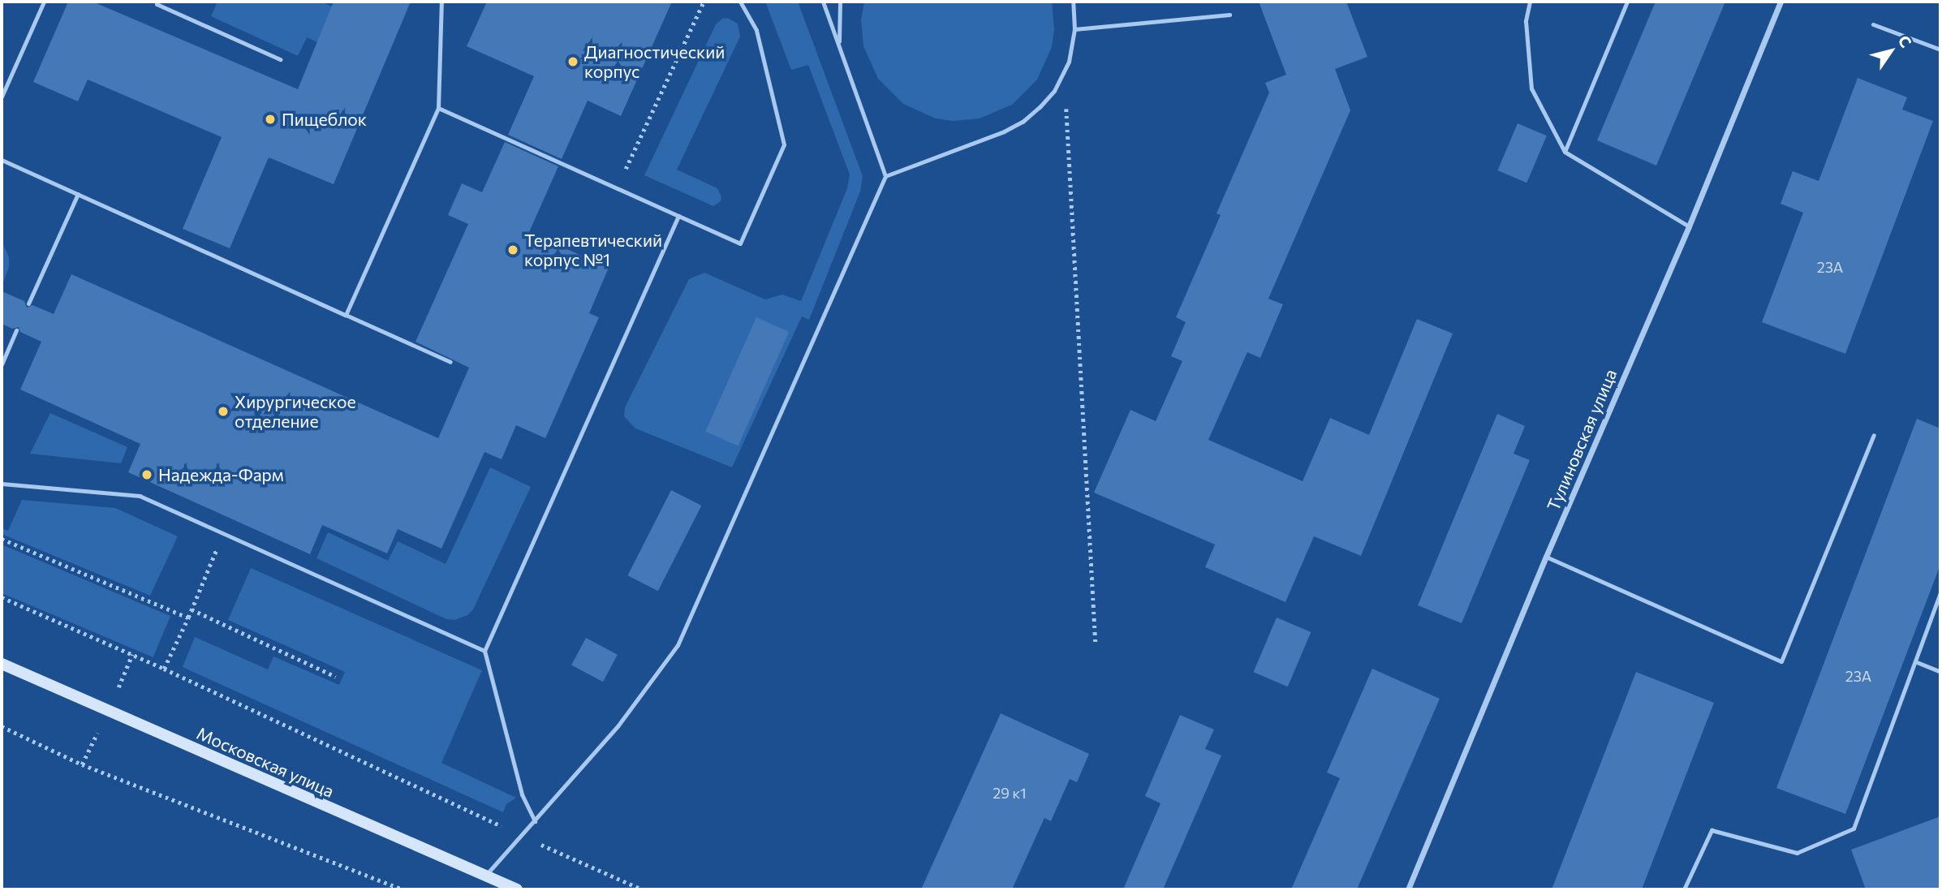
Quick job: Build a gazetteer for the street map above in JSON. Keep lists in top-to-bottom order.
{
  "streets": {
    "main road": ["Московская улица"],
    "street": ["Тулиновская улица"]
  },
  "places": [
    "Диагностический корпус",
    "Пищеблок",
    "Терапевтический корпус №1",
    "Хирургическое отделение",
    "Надежда-Фарм"
  ],
  "house_numbers": ["23А", "23А", "29 к1"],
  "north": "top right"
}
